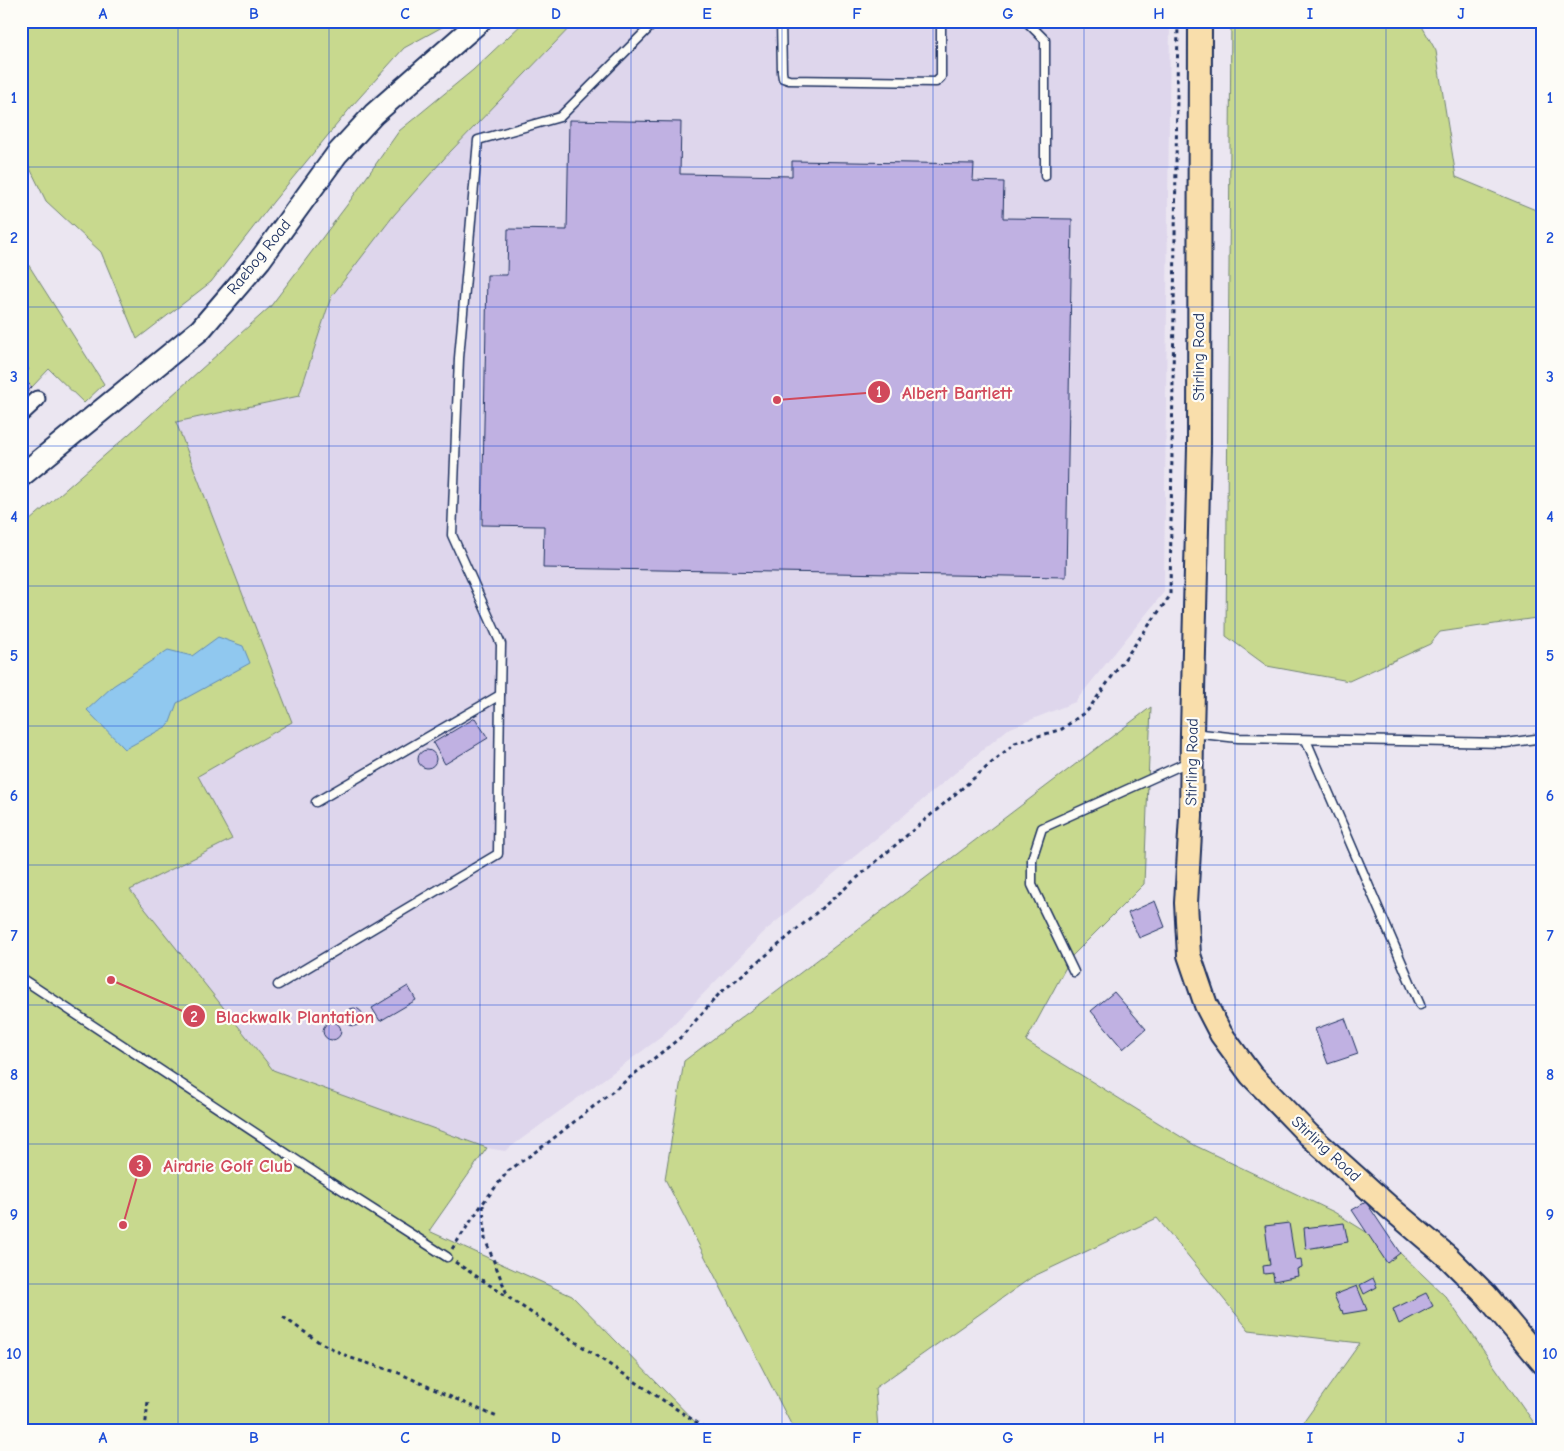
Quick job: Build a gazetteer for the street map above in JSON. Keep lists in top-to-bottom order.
{
  "streets": {
    "main road": ["Raebog Road", "Stirling Road"]
  },
  "places": ["Albert Bartlett", "Blackwalk Plantation", "Airdrie Golf Club"],
  "grid": {
    "columns": [
      "A",
      "B",
      "C",
      "D",
      "E",
      "F",
      "G",
      "H",
      "I",
      "J"
    ],
    "rows": [
      "1",
      "2",
      "3",
      "4",
      "5",
      "6",
      "7",
      "8",
      "9",
      "10"
    ]
  }
}
